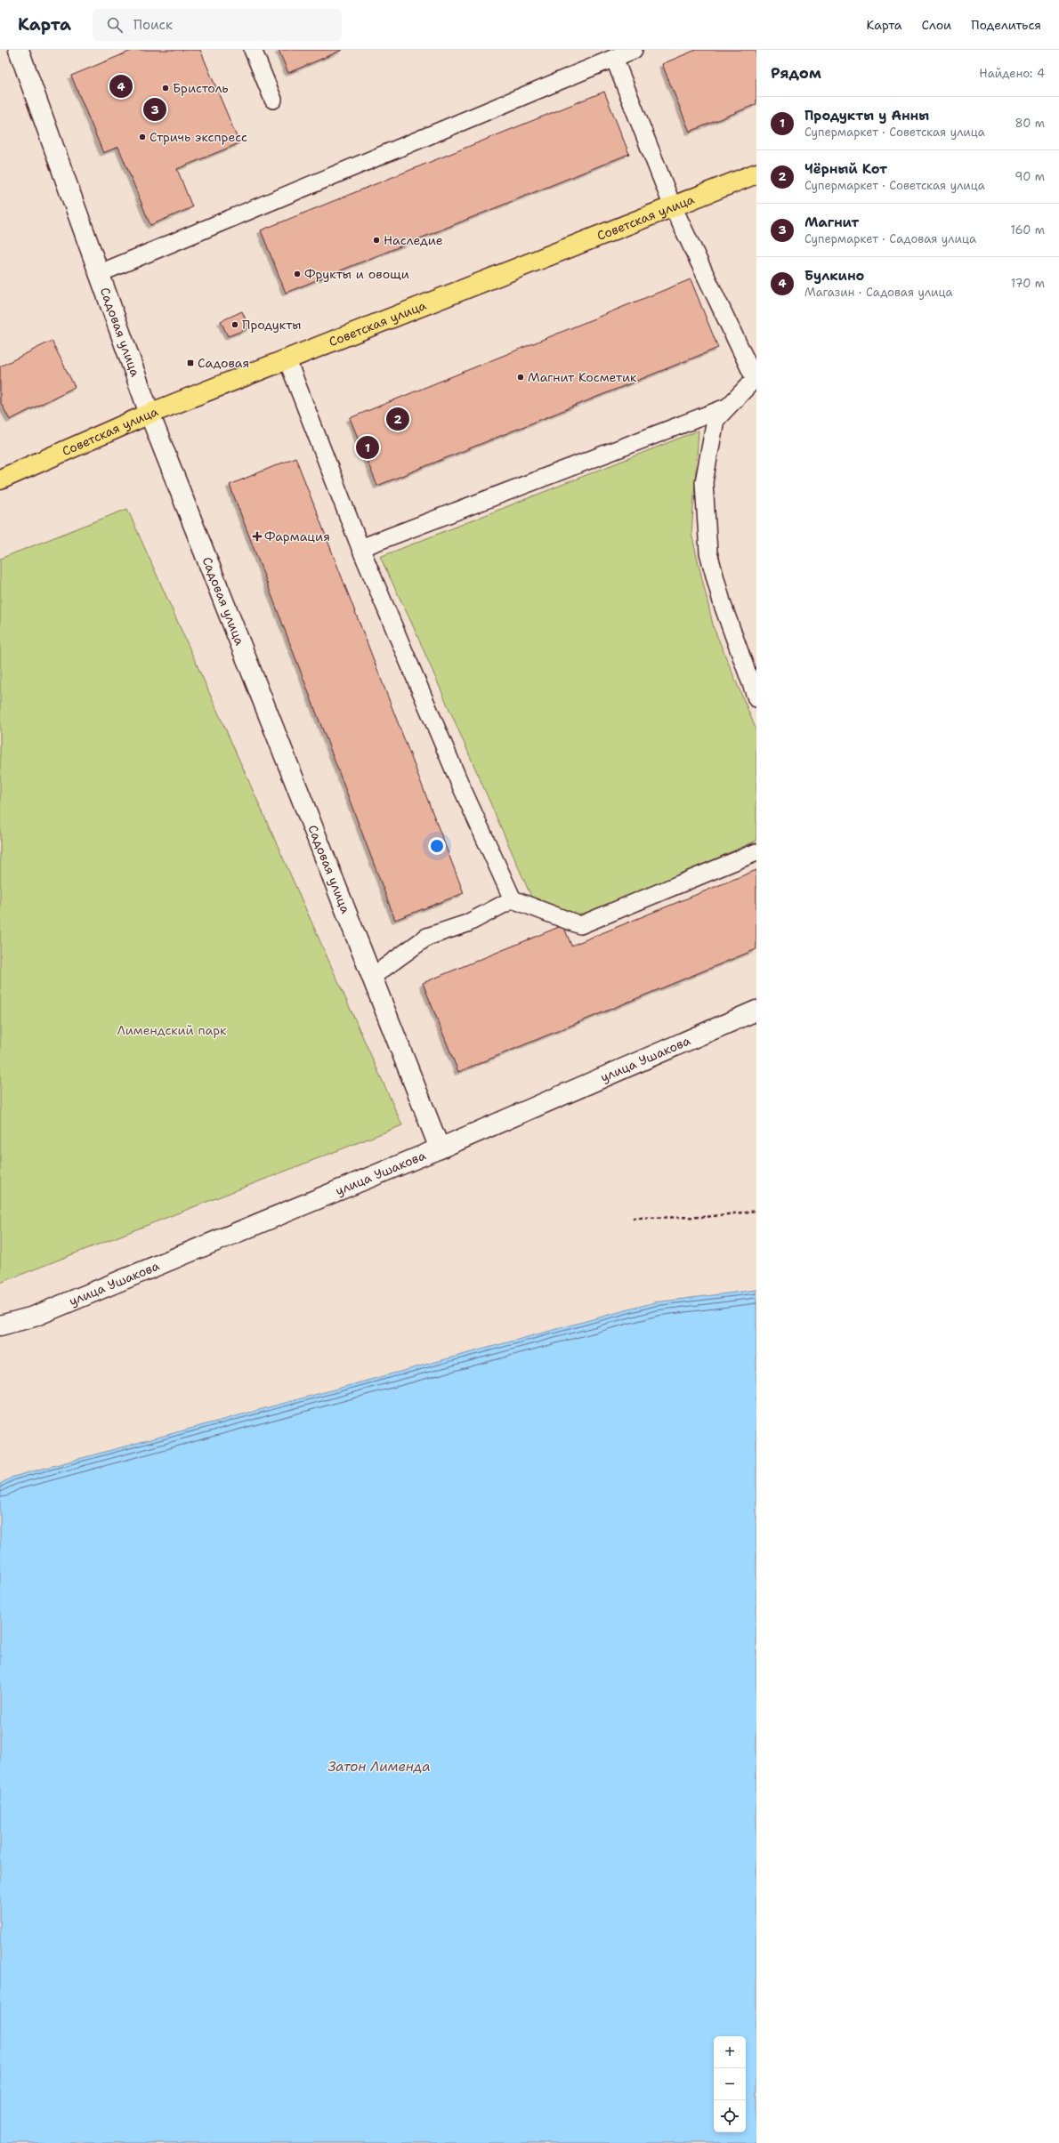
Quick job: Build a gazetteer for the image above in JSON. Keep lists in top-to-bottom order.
{
  "streets": {
    "main road": ["Советская улица"],
    "street": ["Садовая улица", "улица Ушакова"]
  },
  "crossings": [
    ["Советская улица", "Садовая улица"],
    ["Садовая улица", "улица Ушакова"]
  ],
  "water": ["Затон Лименда"],
  "parks": ["Лимендский парк"],
  "places": {
    "other": [
      "Бристоль",
      "Стричь экспресс",
      "Наследие",
      "Фрукты и овощи",
      "Продукты",
      "Магнит Косметик"
    ],
    "transit": ["Садовая"],
    "health": ["Фармация"]
  },
  "page": {
    "header": "Карта",
    "search": "Поиск",
    "nav": ["Карта", "Слои", "Поделиться"],
    "heading": ["Рядом", "Найдено: 4"],
    "pins": [
      "4",
      "3",
      "2",
      "1"
    ],
    "list": [
      {
        "mark": "1",
        "name": "Продукты у Анны",
        "note": "Супермаркет · Советская улица",
        "value": "80 m"
      },
      {
        "mark": "2",
        "name": "Чёрный Кот",
        "note": "Супермаркет · Советская улица",
        "value": "90 m"
      },
      {
        "mark": "3",
        "name": "Магнит",
        "note": "Супермаркет · Садовая улица",
        "value": "160 m"
      },
      {
        "mark": "4",
        "name": "Булкино",
        "note": "Магазин · Садовая улица",
        "value": "170 m"
      }
    ],
    "map_buttons": ["+", "−"]
  }
}
